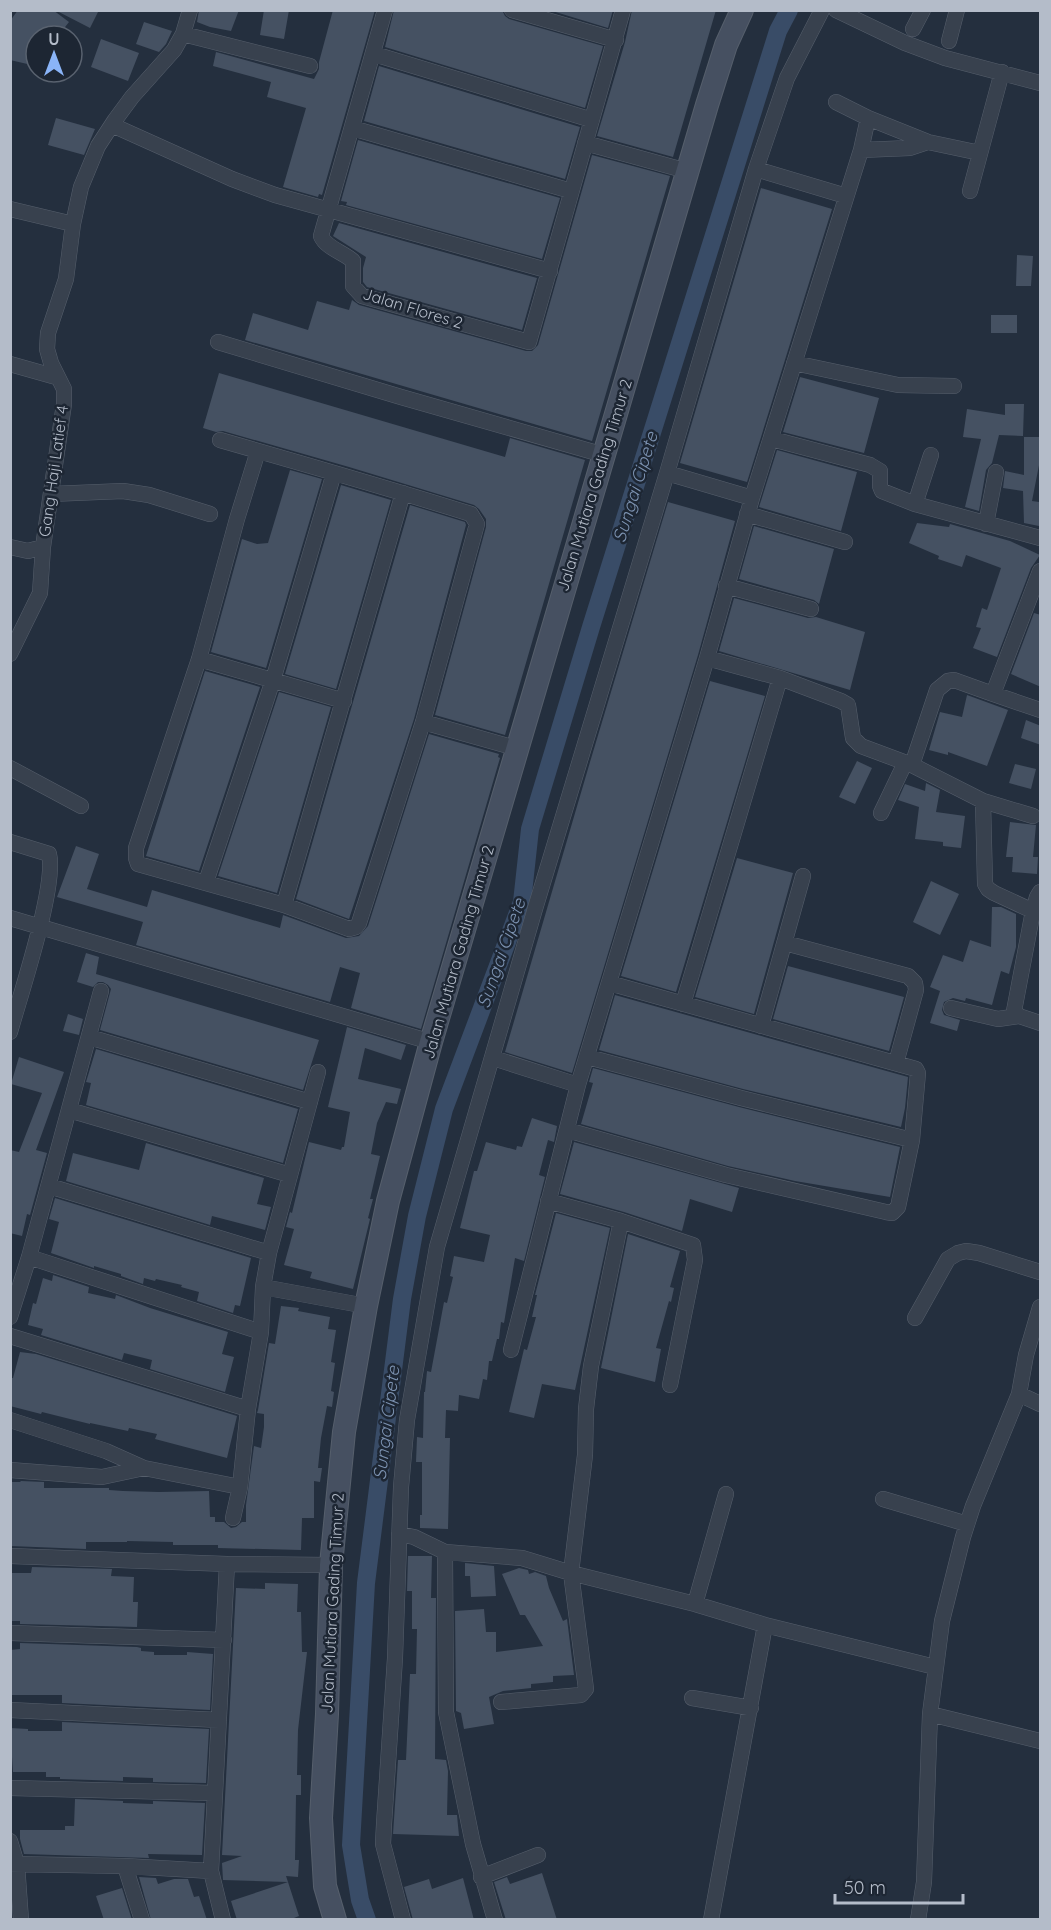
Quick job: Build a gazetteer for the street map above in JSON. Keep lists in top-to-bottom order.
{
  "streets": {
    "street": ["Jalan Flores 2", "Gang Haji Latief 4", "Jalan Mutiara Gading Timur 2"]
  },
  "water": ["Sungai Cipete"],
  "scale_bar": "50 m",
  "north": "top"
}
